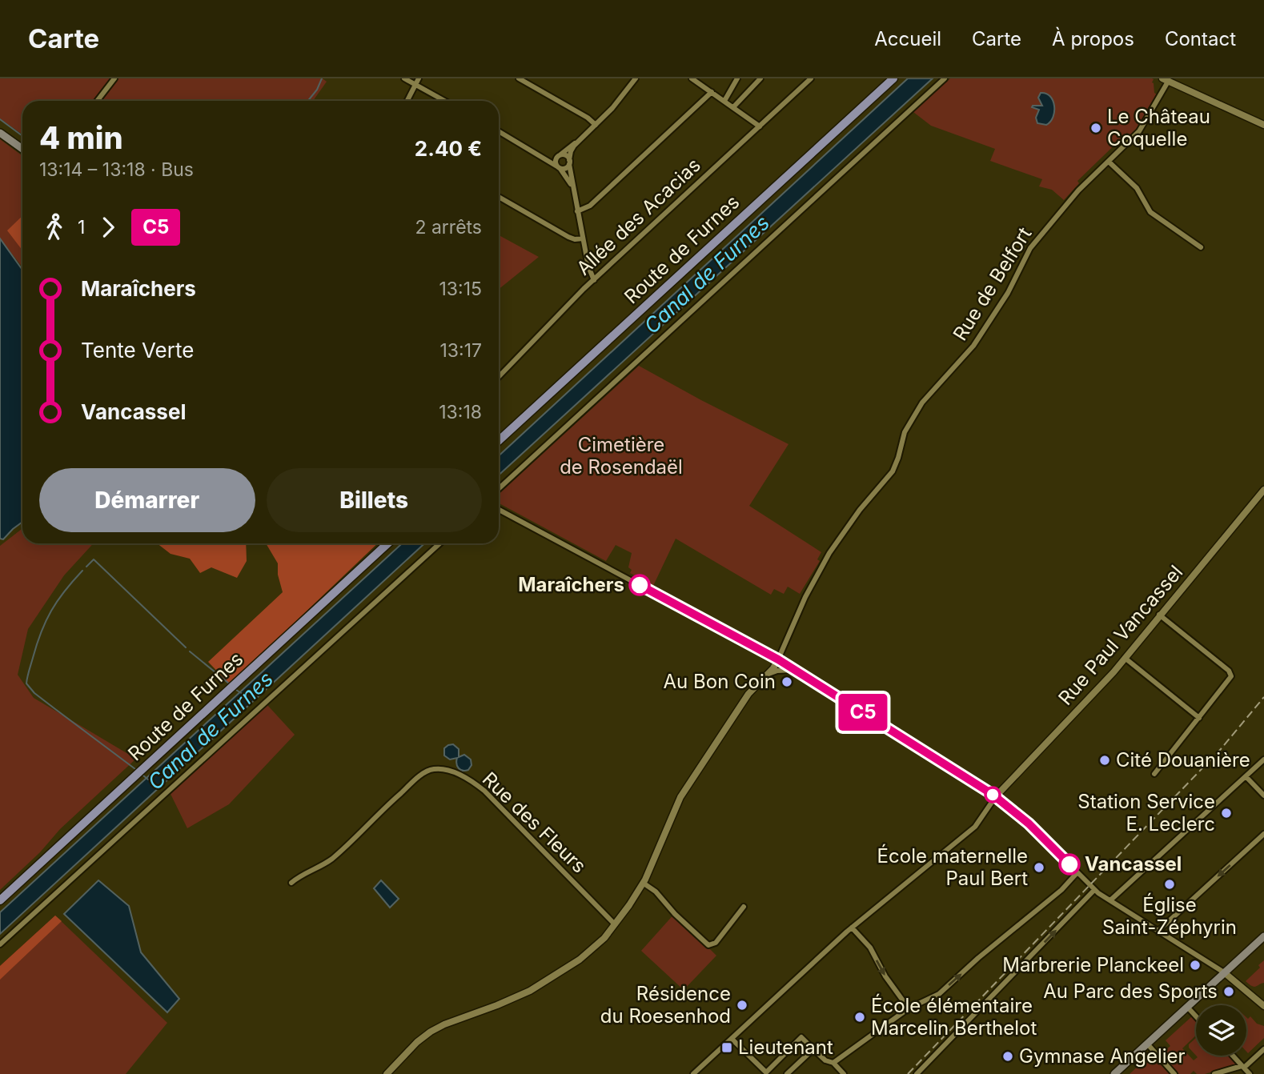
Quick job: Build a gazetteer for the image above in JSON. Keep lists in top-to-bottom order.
{
  "streets": {
    "main road": ["Route de Furnes"],
    "street": [
      "Allée des Acacias",
      "Rue de Belfort",
      "Rue Paul Vancassel",
      "Rue des Fleurs"
    ]
  },
  "water": ["Canal de Furnes"],
  "parks": ["Cimetière de Rosendaël"],
  "places": {
    "other": [
      "Le Château Coquelle",
      "Maraîchers",
      "Au Bon Coin",
      "Cité Douanière",
      "Station Service E. Leclerc",
      "Vancassel",
      "École maternelle Paul Bert",
      "Église Saint-Zéphyrin",
      "Marbrerie Planckeel",
      "Au Parc des Sports",
      "Résidence du Roesenhod",
      "École élémentaire Marcelin Berthelot",
      "Gymnase Angelier"
    ],
    "transit": ["Lieutenant"]
  },
  "lines": ["bus line C5"],
  "page": {
    "header": "Carte",
    "nav": [
      "Accueil",
      "Carte",
      "À propos",
      "Contact"
    ],
    "on_map": "C5",
    "heading": ["4 min", "13:14 – 13:18 · Bus", "2.40 €"],
    "legs": ["1", "C5", "2 arrêts"],
    "list": [
      {
        "name": "Maraîchers",
        "value": "13:15"
      },
      {
        "name": "Tente Verte",
        "value": "13:17"
      },
      {
        "name": "Vancassel",
        "value": "13:18"
      }
    ],
    "buttons": ["Démarrer", "Billets"]
  }
}
